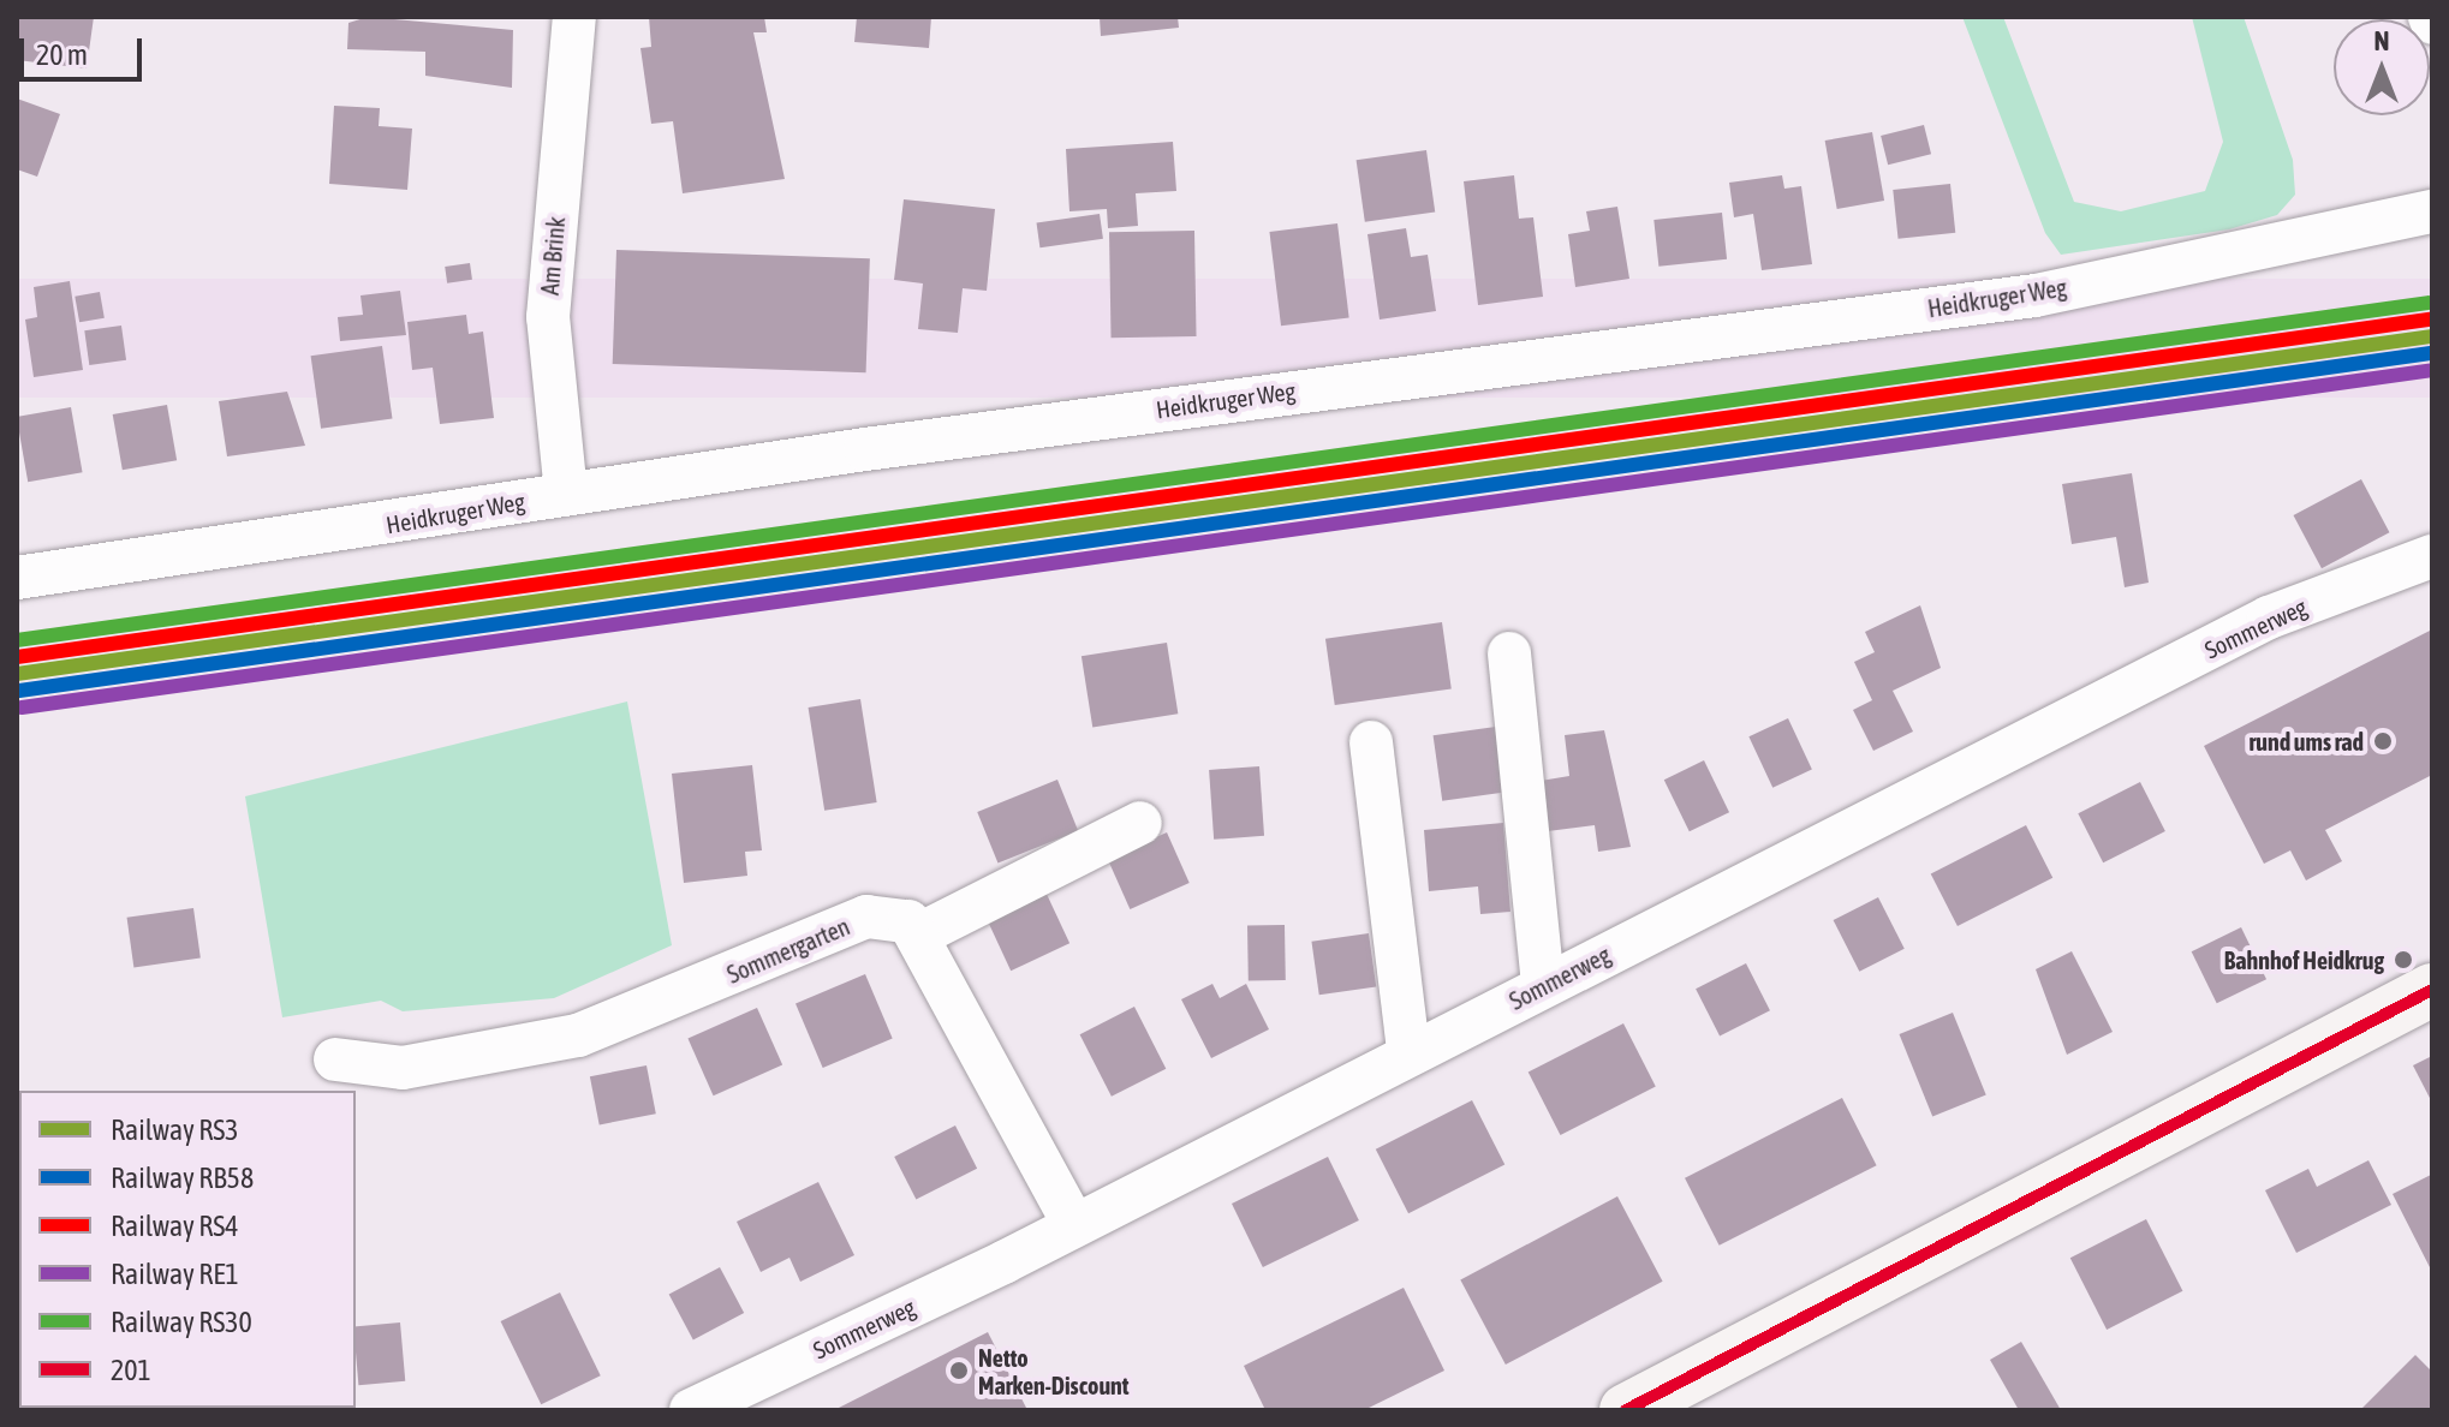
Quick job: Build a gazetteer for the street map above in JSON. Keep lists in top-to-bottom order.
{
  "streets": {
    "street": [
      "Am Brink",
      "Heidkruger Weg",
      "Sommerweg",
      "Sommergarten"
    ]
  },
  "crossings": [
    ["Am Brink", "Heidkruger Weg"]
  ],
  "places": ["rund ums rad", "Bahnhof Heidkrug", "Netto Marken-Discount"],
  "lines": [
    "rail line RS30",
    "rail line RS4",
    "rail line RS3",
    "rail line RB58",
    "rail line RE1",
    "transit line 201"
  ],
  "legend": [
    "Railway RS3",
    "Railway RB58",
    "Railway RS4",
    "Railway RE1",
    "Railway RS30",
    "201"
  ],
  "scale_bar": "20 m",
  "north": "top"
}
